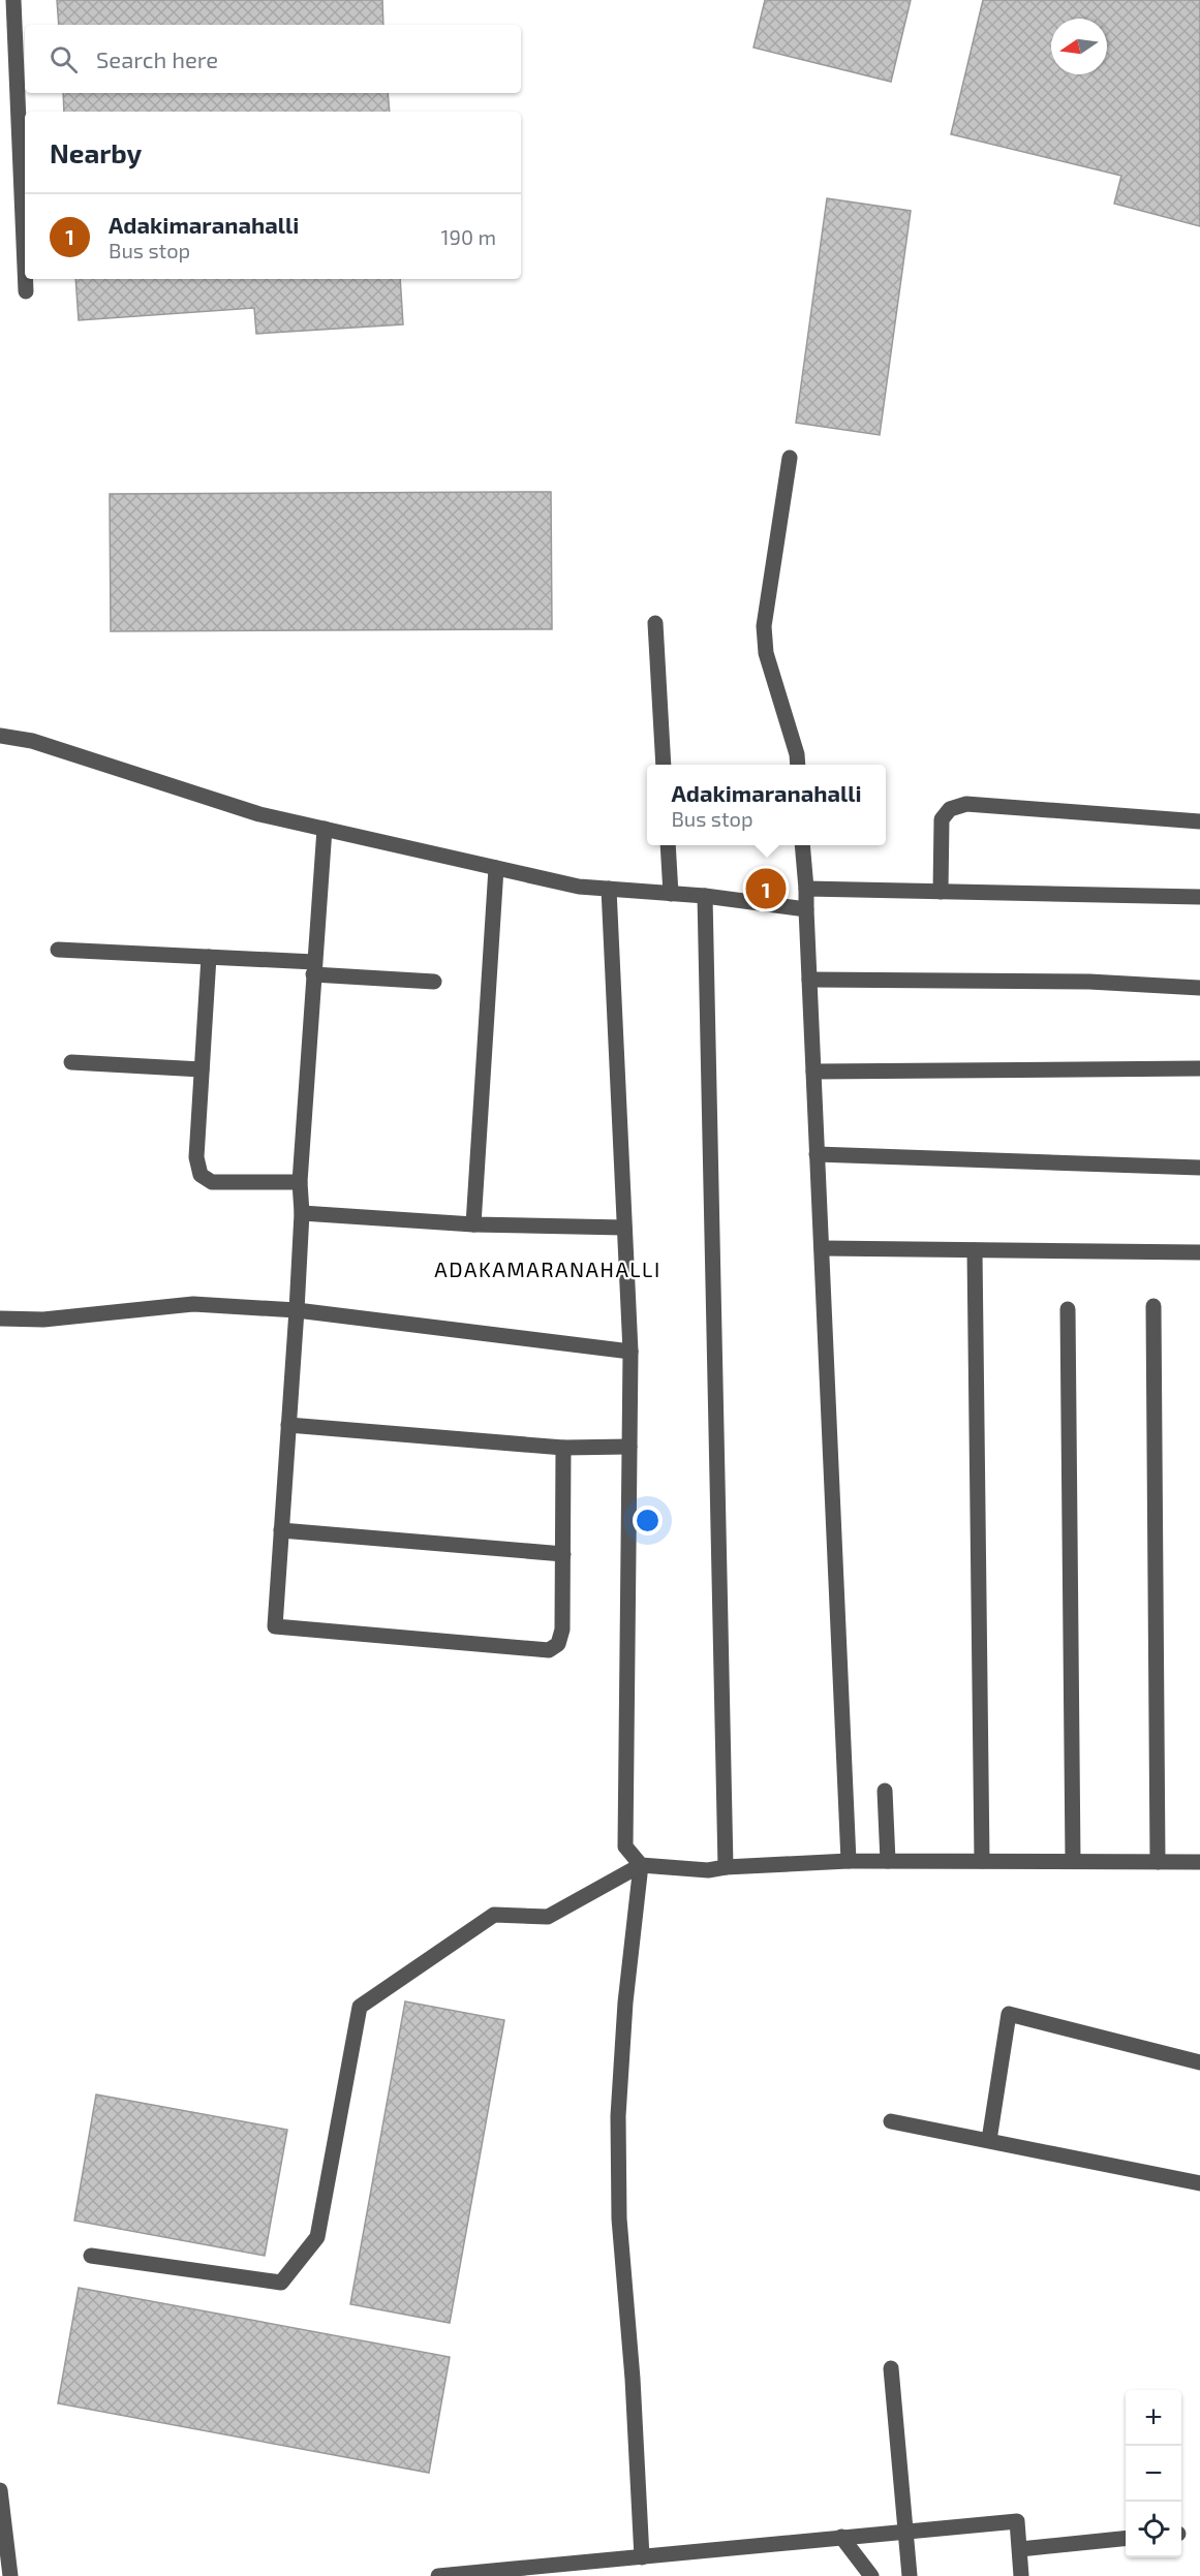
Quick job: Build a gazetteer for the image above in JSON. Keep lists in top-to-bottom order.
{
  "districts": ["ADAKAMARANAHALLI"],
  "north": "left",
  "page": {
    "search": "Search here",
    "heading": "Nearby",
    "list": [
      {
        "mark": "1",
        "name": "Adakimaranahalli",
        "note": "Bus stop",
        "value": "190 m"
      }
    ],
    "popup": ["Adakimaranahalli", "Bus stop"],
    "pins": "1",
    "map_buttons": ["+", "−"]
  }
}
